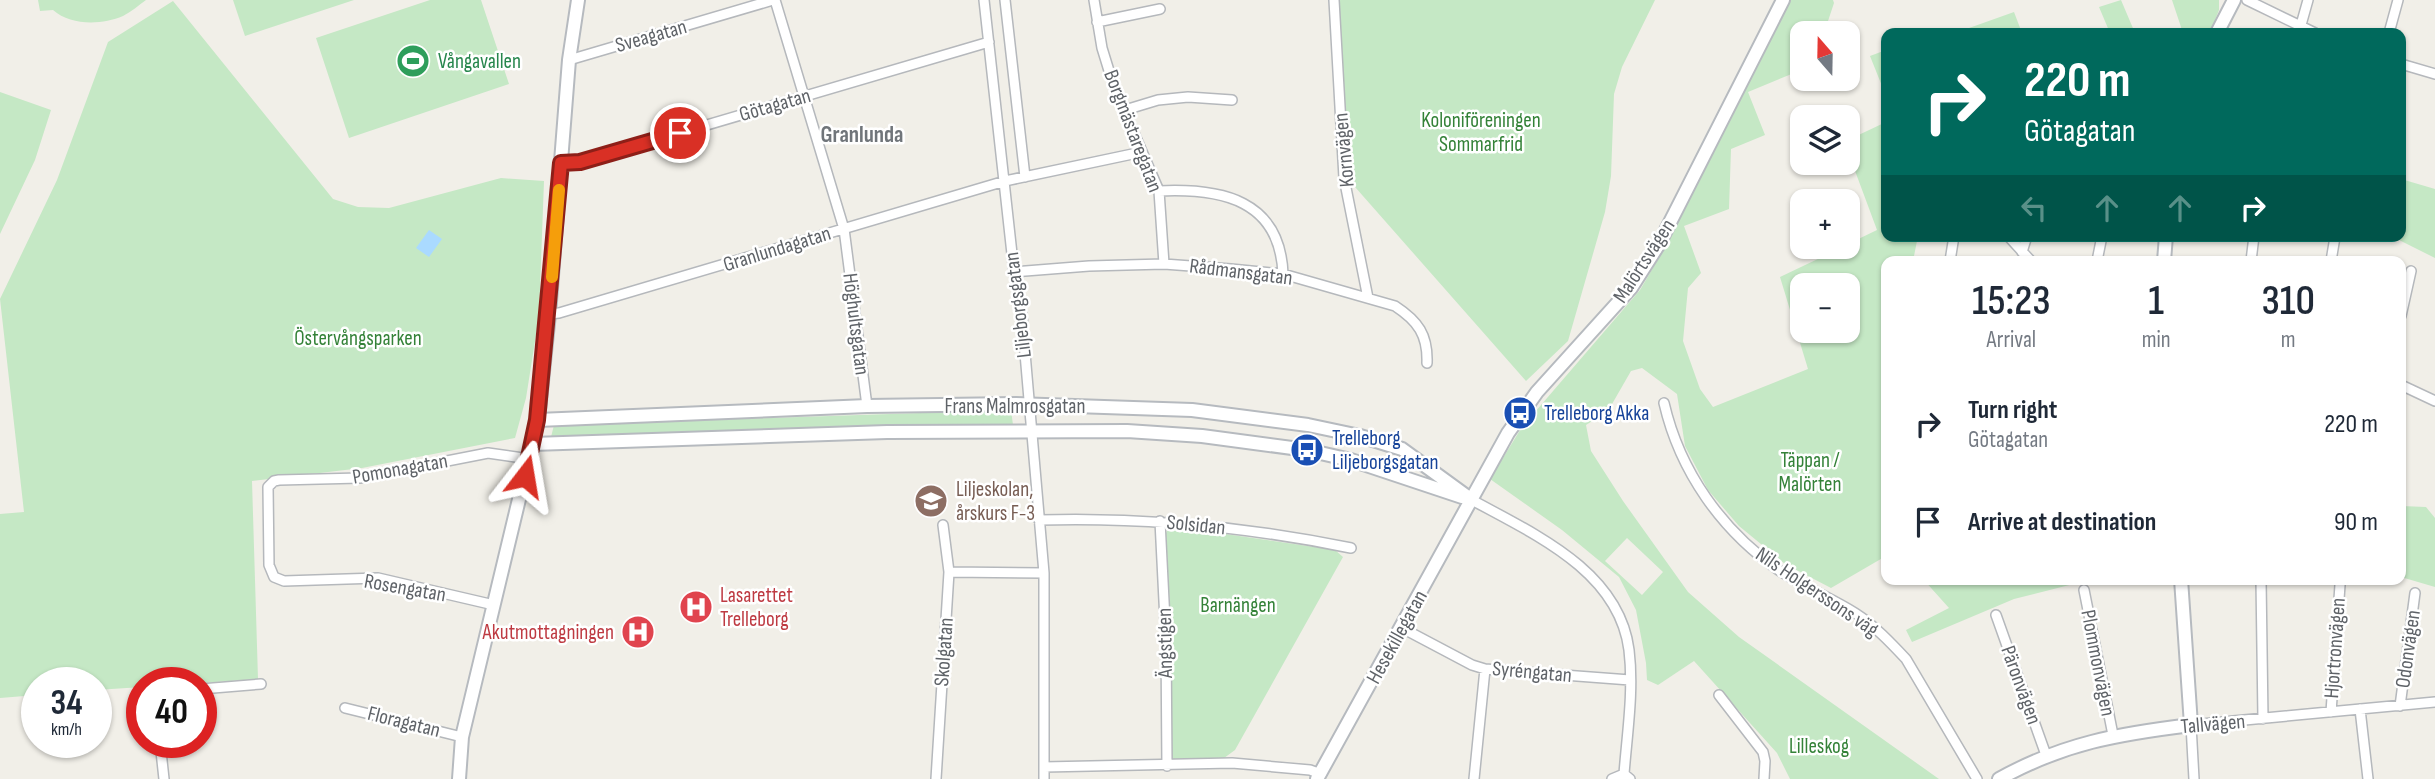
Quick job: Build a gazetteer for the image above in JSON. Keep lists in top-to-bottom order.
{
  "streets": {
    "street": [
      "Sveagatan",
      "Götagatan",
      "Borgmästaregatan",
      "Kornvägen",
      "Granlundagatan",
      "Malörtsvägen",
      "Rådmansgatan",
      "Liljeborgsgatan",
      "Höghultsgatan",
      "Frans Malmrosgatan",
      "Pomonagatan",
      "Solsidan",
      "Rosengatan",
      "Nils Holgerssons väg",
      "Hesekillegatan",
      "Ängstigen",
      "Hjortronvägen",
      "Odonvägen",
      "Skolgatan",
      "Plommonvägen",
      "Syréngatan",
      "Päronvägen",
      "Floragatan",
      "Tallvägen"
    ]
  },
  "crossings": [
    ["Sveagatan", "Höghultsgatan"],
    ["Götagatan", "Liljeborgsgatan"],
    ["Götagatan", "Höghultsgatan"],
    ["Borgmästaregatan", "Granlundagatan"],
    ["Borgmästaregatan", "Rådmansgatan"],
    ["Kornvägen", "Rådmansgatan"],
    ["Granlundagatan", "Liljeborgsgatan"],
    ["Granlundagatan", "Höghultsgatan"],
    ["Malörtsvägen", "Frans Malmrosgatan"],
    ["Malörtsvägen", "Hesekillegatan"],
    ["Rådmansgatan", "Liljeborgsgatan"],
    ["Liljeborgsgatan", "Frans Malmrosgatan"],
    ["Liljeborgsgatan", "Solsidan"],
    ["Höghultsgatan", "Frans Malmrosgatan"],
    ["Frans Malmrosgatan", "Hesekillegatan"],
    ["Frans Malmrosgatan", "Syréngatan"],
    ["Pomonagatan", "Rosengatan"],
    ["Solsidan", "Ängstigen"],
    ["Hesekillegatan", "Syréngatan"],
    ["Hjortronvägen", "Tallvägen"],
    ["Odonvägen", "Tallvägen"],
    ["Plommonvägen", "Tallvägen"],
    ["Päronvägen", "Tallvägen"]
  ],
  "districts": ["Granlunda"],
  "parks": [
    "Koloniföreningen Sommarfrid",
    "Östervångsparken",
    "Täppan / Malörten",
    "Barnängen",
    "Lilleskog"
  ],
  "places": {
    "sports": ["Vångavallen"],
    "bus stop": ["Trelleborg Akka", "Trelleborg Liljeborgsgatan"],
    "school or university": ["Liljeskolan, årskurs F-3"],
    "hospital": ["Lasarettet Trelleborg", "Akutmottagningen"]
  },
  "north": "top",
  "page": {
    "map_buttons": ["+", "−"],
    "turn": ["220 m", "Götagatan"],
    "eta": [
      "15:23",
      "Arrival",
      "1",
      "min",
      "310",
      "m"
    ],
    "list": [
      {
        "name": "Turn right",
        "note": "Götagatan",
        "value": "220 m"
      },
      {
        "name": "Arrive at destination",
        "value": "90 m"
      }
    ],
    "speed": "34 km/h",
    "limit": "40"
  }
}
